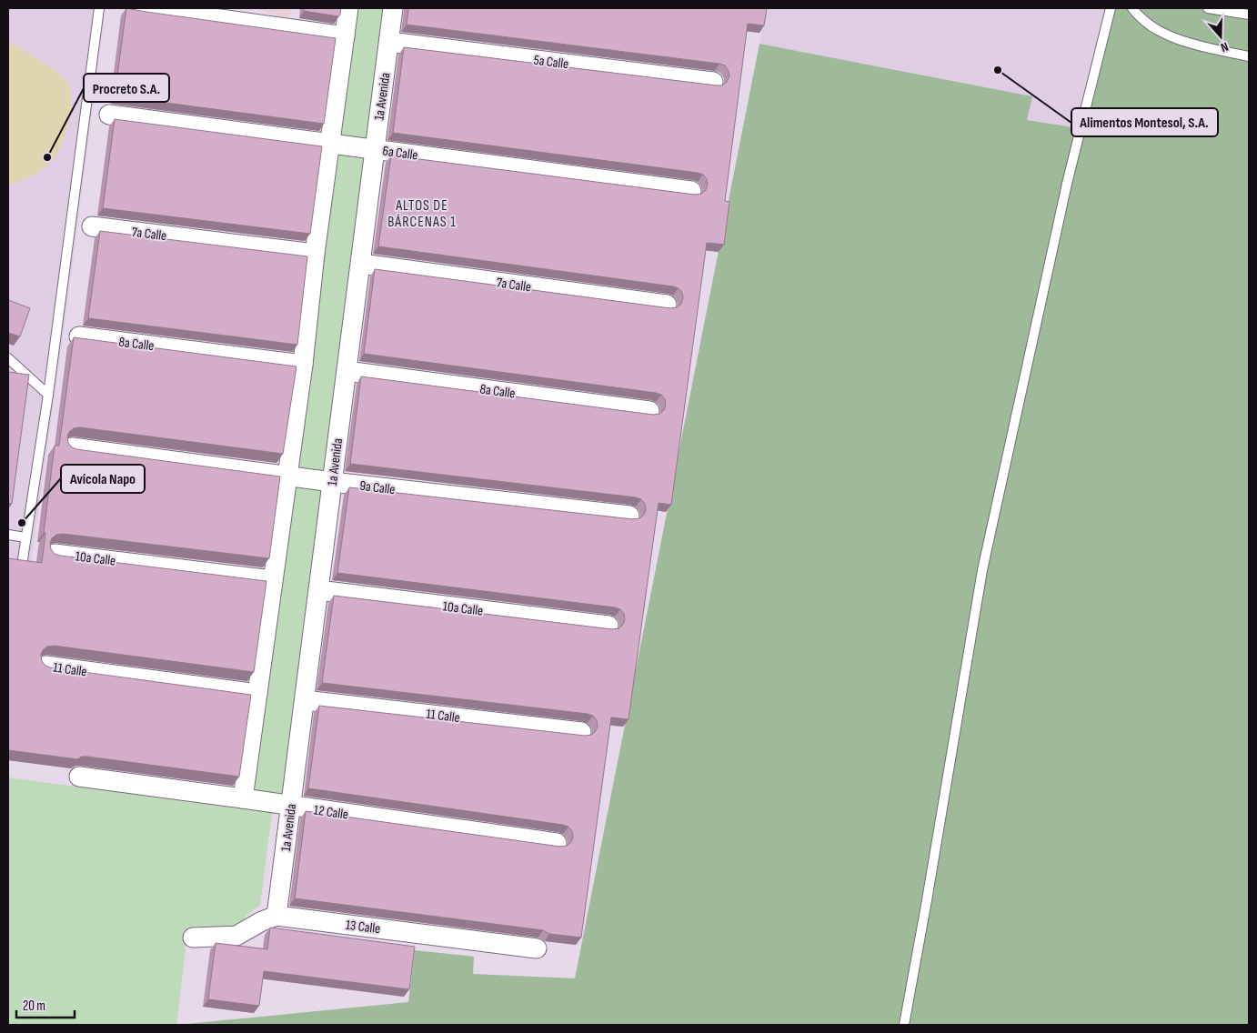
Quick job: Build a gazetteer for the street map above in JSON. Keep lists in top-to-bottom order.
{
  "streets": {
    "street": [
      "5a Calle",
      "1a Avenida",
      "6a Calle",
      "7a Calle",
      "8a Calle",
      "9a Calle",
      "10a Calle",
      "11 Calle",
      "12 Calle",
      "13 Calle"
    ]
  },
  "crossings": [
    ["5a Calle", "1a Avenida"],
    ["1a Avenida", "6a Calle"],
    ["1a Avenida", "7a Calle"],
    ["1a Avenida", "8a Calle"],
    ["1a Avenida", "9a Calle"],
    ["1a Avenida", "10a Calle"],
    ["1a Avenida", "11 Calle"],
    ["1a Avenida", "12 Calle"],
    ["1a Avenida", "13 Calle"]
  ],
  "districts": ["ALTOS DE BÁRCENAS 1"],
  "places": ["Alimentos Montesol, S.A.", "Procreto S.A.", "Avícola Napo"],
  "scale_bar": "20 m",
  "north": "bottom"
}
